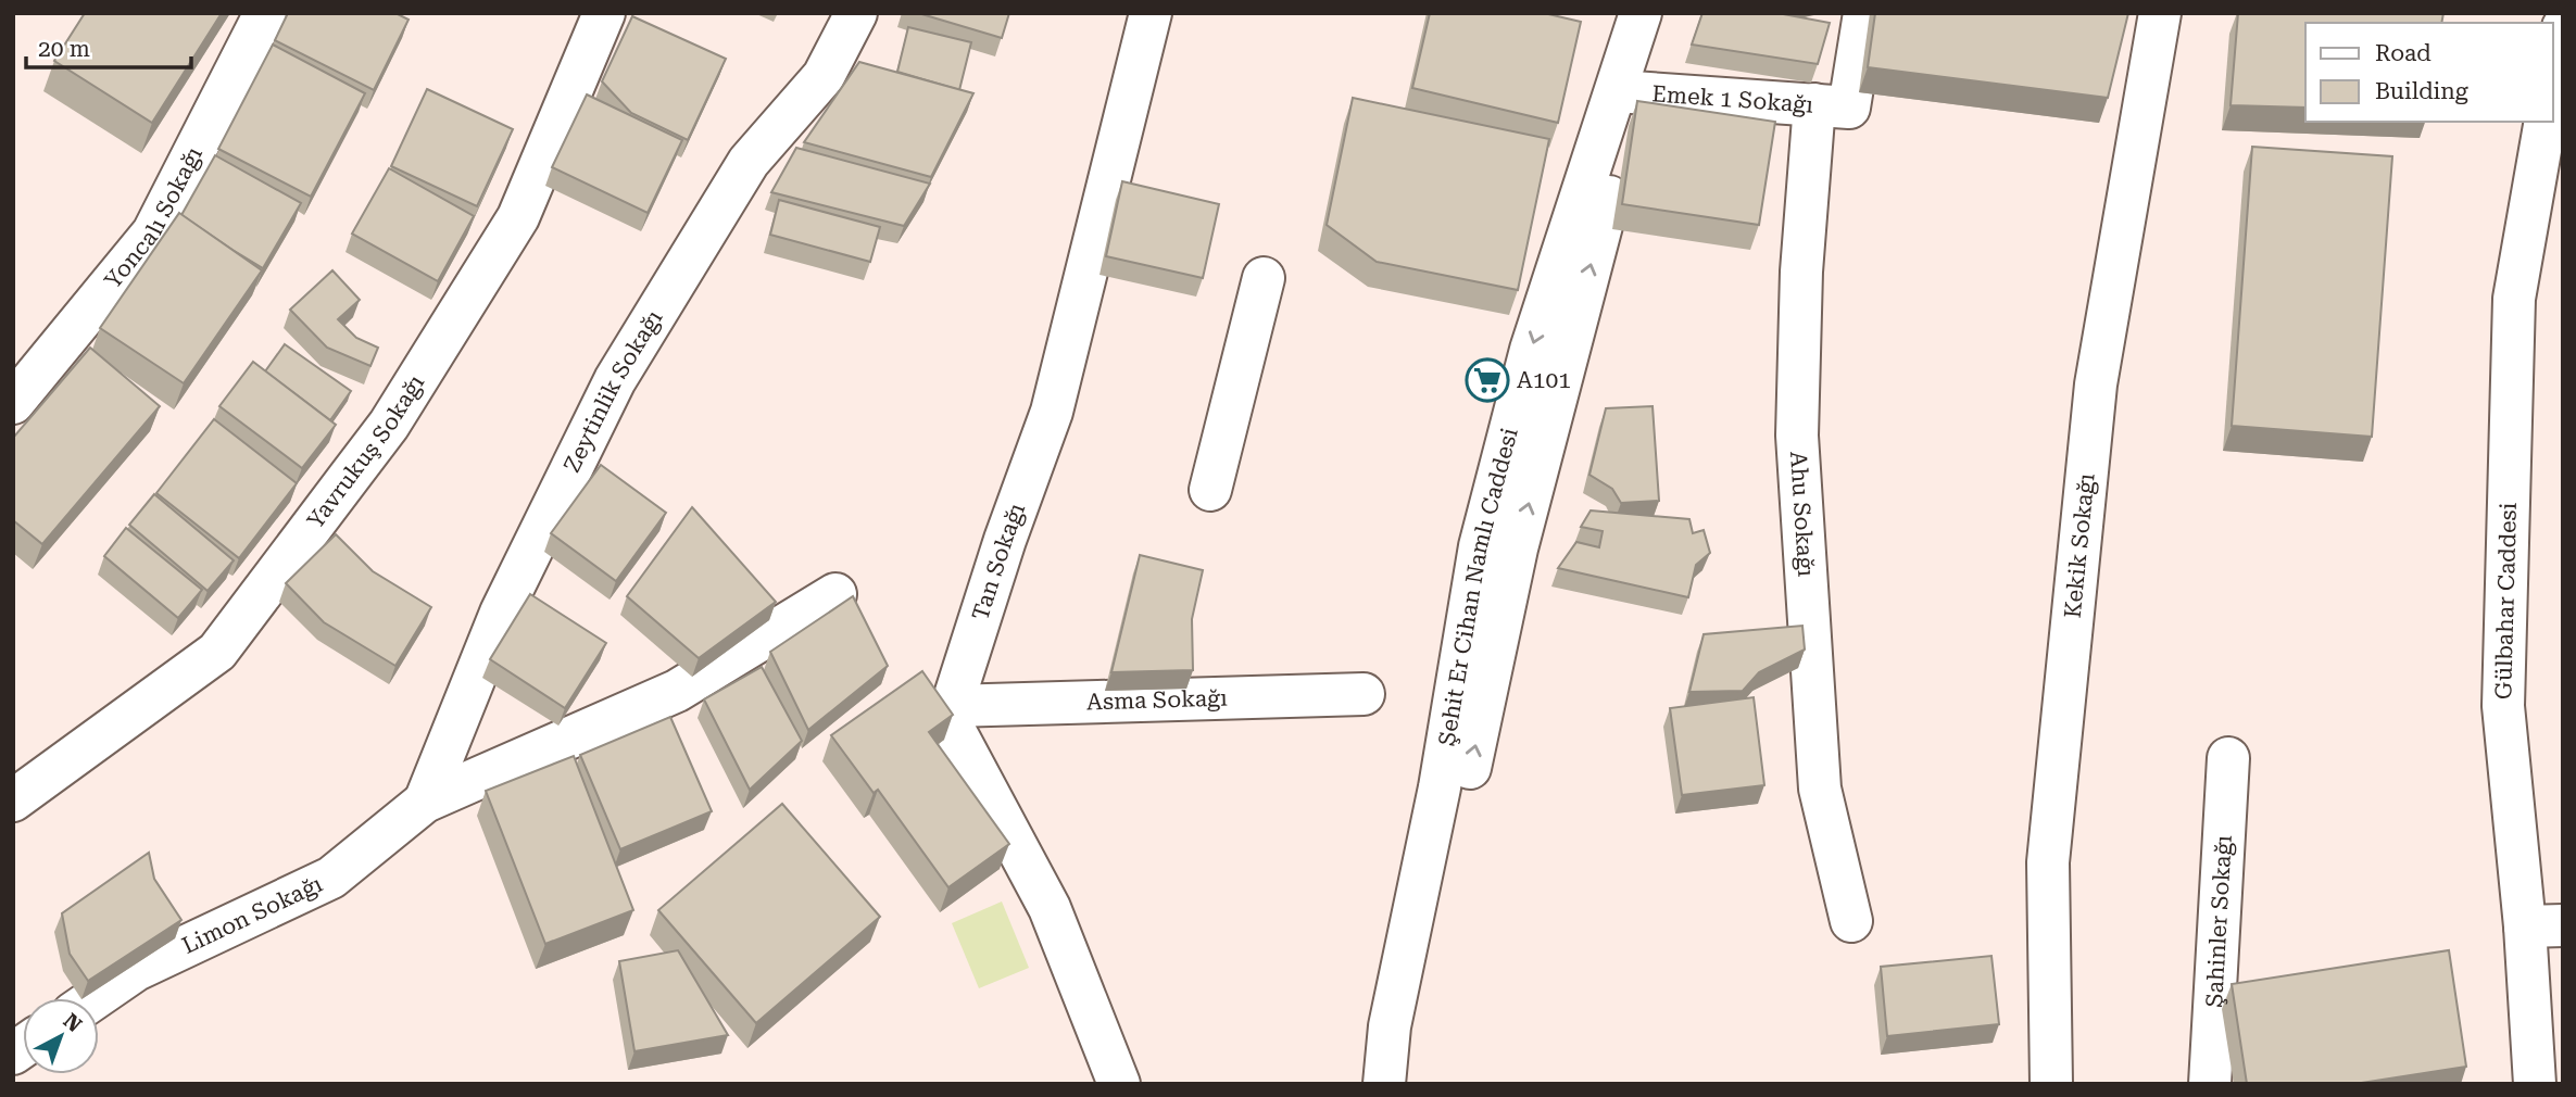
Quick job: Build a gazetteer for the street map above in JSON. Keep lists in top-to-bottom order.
{
  "streets": {
    "street": [
      "Emek 1 Sokağı",
      "Yoncalı Sokağı",
      "Zeytinlik Sokağı",
      "Yavrukuş Sokağı",
      "Ahu Sokağı",
      "Kekik Sokağı",
      "Tan Sokağı",
      "Şehit Er Cihan Namlı Caddesi",
      "Gülbahar Caddesi",
      "Asma Sokağı",
      "Limon Sokağı",
      "Şahinler Sokağı"
    ]
  },
  "crossings": [
    ["Emek 1 Sokağı", "Ahu Sokağı"],
    ["Emek 1 Sokağı", "Şehit Er Cihan Namlı Caddesi"],
    ["Zeytinlik Sokağı", "Limon Sokağı"],
    ["Tan Sokağı", "Asma Sokağı"]
  ],
  "places": {
    "supermarket": ["A101"]
  },
  "legend": ["Road", "Building"],
  "scale_bar": "20 m",
  "north": "top right"
}
